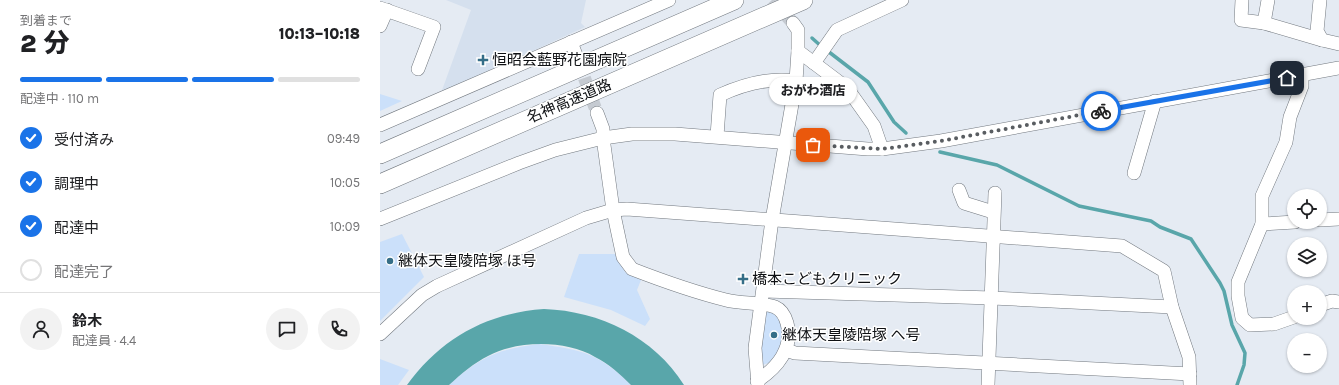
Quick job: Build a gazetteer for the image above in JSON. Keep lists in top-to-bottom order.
{
  "streets": {
    "highway": ["名神高速道路"]
  },
  "places": {
    "health": ["恒昭会藍野花園病院", "橋本こどもクリニック"],
    "other": ["おがわ酒店", "継体天皇陵陪塚 ほ号", "継体天皇陵陪塚 へ号"]
  },
  "page": {
    "heading": ["2 分", "到着まで", "10:13–10:18"],
    "panel": ["鈴木", "配達員 · 4.4"],
    "bar": "配達中 · 110 m",
    "bubble": "おがわ酒店",
    "list": [
      ["受付済み", "09:49"],
      ["調理中", "10:05"],
      ["配達中", "10:09"],
      "配達完了"
    ],
    "map_buttons": ["+", "−"]
  }
}
